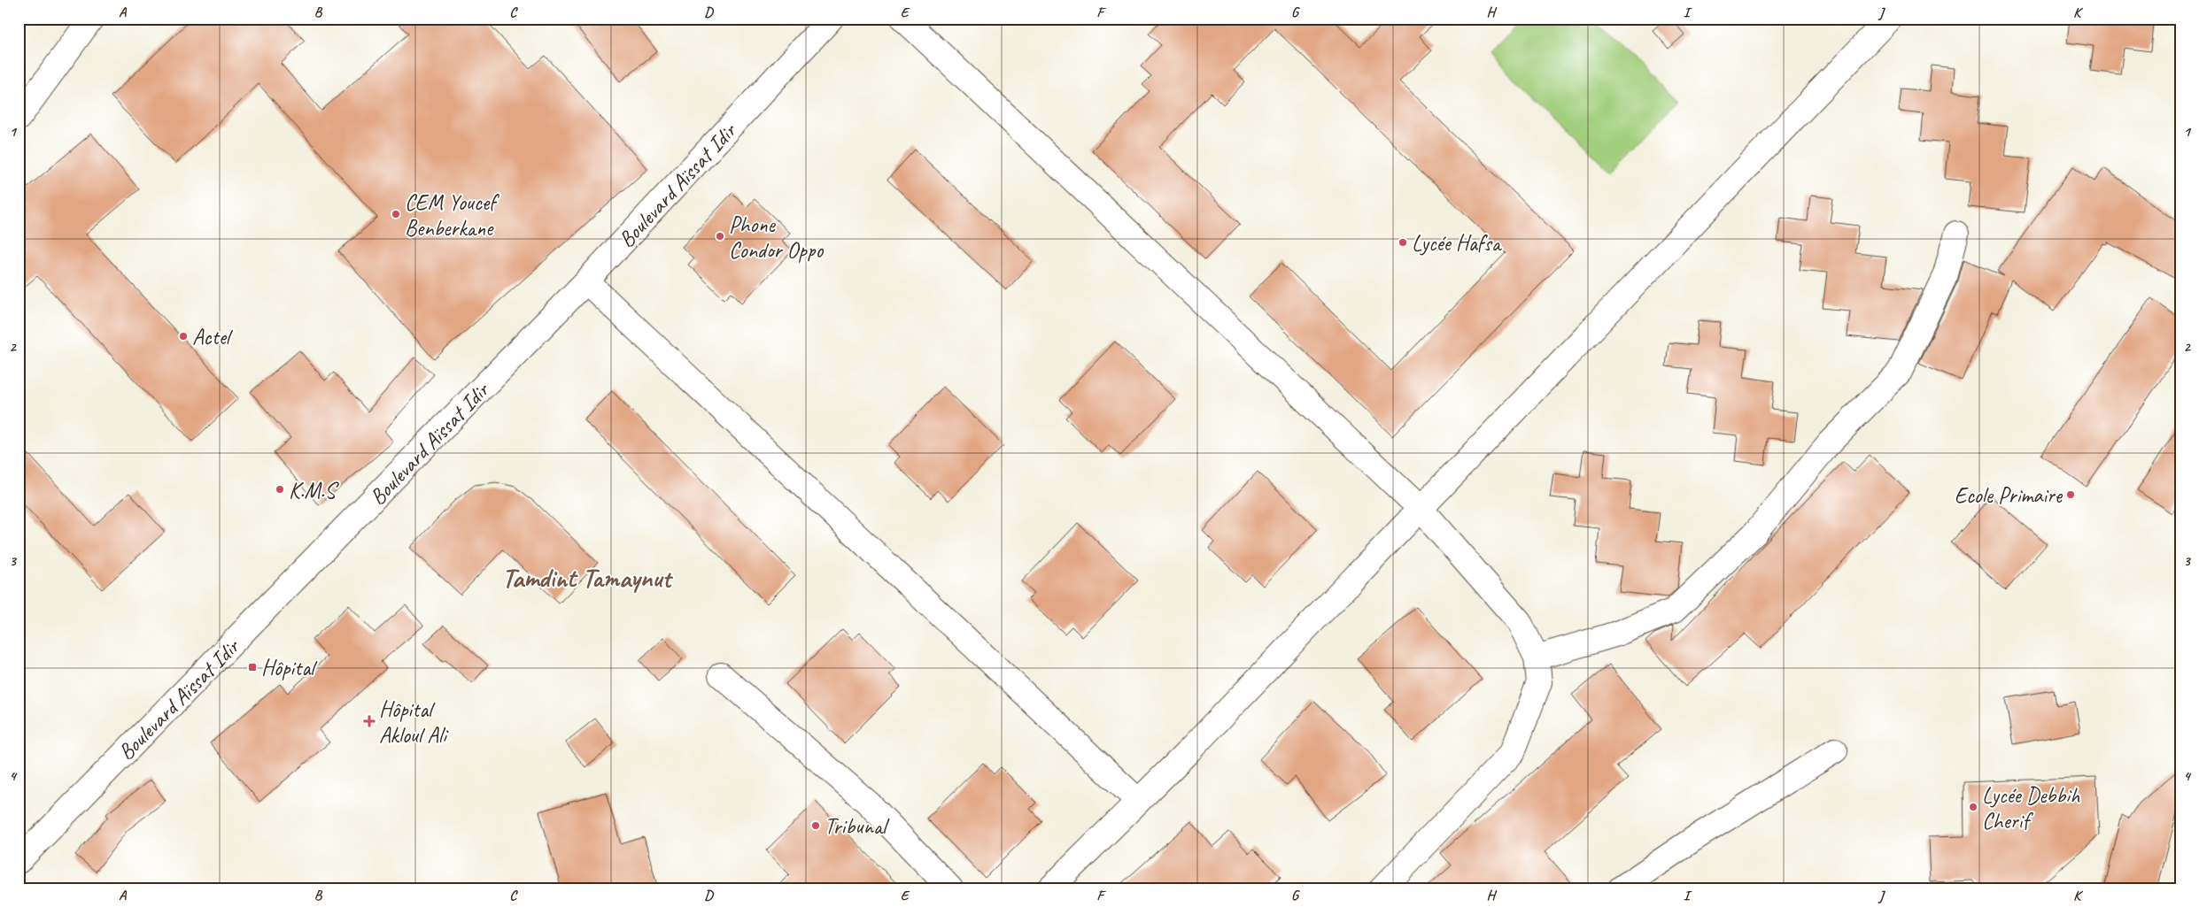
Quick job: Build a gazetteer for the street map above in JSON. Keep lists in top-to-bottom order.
{
  "streets": {
    "street": ["Boulevard Aïssat Idir"]
  },
  "districts": ["Tamdint Tamaynut"],
  "places": {
    "other": [
      "CEM Youcef Benberkane",
      "Phone Condor Oppo",
      "Lycée Hafsa",
      "Actel",
      "K.M.S",
      "Ecole Primaire",
      "Lycée Debbih Cherif",
      "Tribunal"
    ],
    "transit": ["Hôpital"],
    "health": ["Hôpital Akloul Ali"]
  },
  "grid": {
    "columns": [
      "A",
      "B",
      "C",
      "D",
      "E",
      "F",
      "G",
      "H",
      "I",
      "J",
      "K"
    ],
    "rows": [
      "1",
      "2",
      "3",
      "4"
    ]
  }
}
